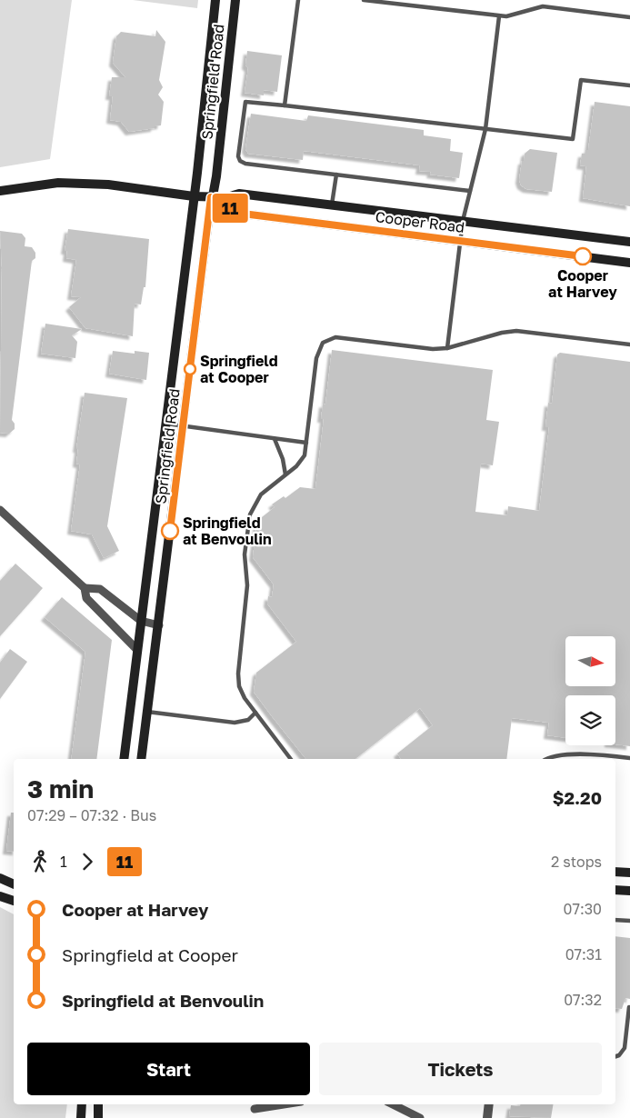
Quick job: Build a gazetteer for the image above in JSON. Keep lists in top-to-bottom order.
{
  "streets": {
    "main road": ["Springfield Road", "Cooper Road"]
  },
  "crossings": [
    ["Springfield Road", "Cooper Road"]
  ],
  "places": ["Cooper at Harvey", "Springfield at Cooper", "Springfield at Benvoulin"],
  "lines": ["bus line 11"],
  "north": "right",
  "page": {
    "on_map": "11",
    "heading": ["3 min", "07:29 – 07:32 · Bus", "$2.20"],
    "legs": ["1", "11", "2 stops"],
    "list": [
      {
        "name": "Cooper at Harvey",
        "value": "07:30"
      },
      {
        "name": "Springfield at Cooper",
        "value": "07:31"
      },
      {
        "name": "Springfield at Benvoulin",
        "value": "07:32"
      }
    ],
    "buttons": ["Start", "Tickets"]
  }
}
